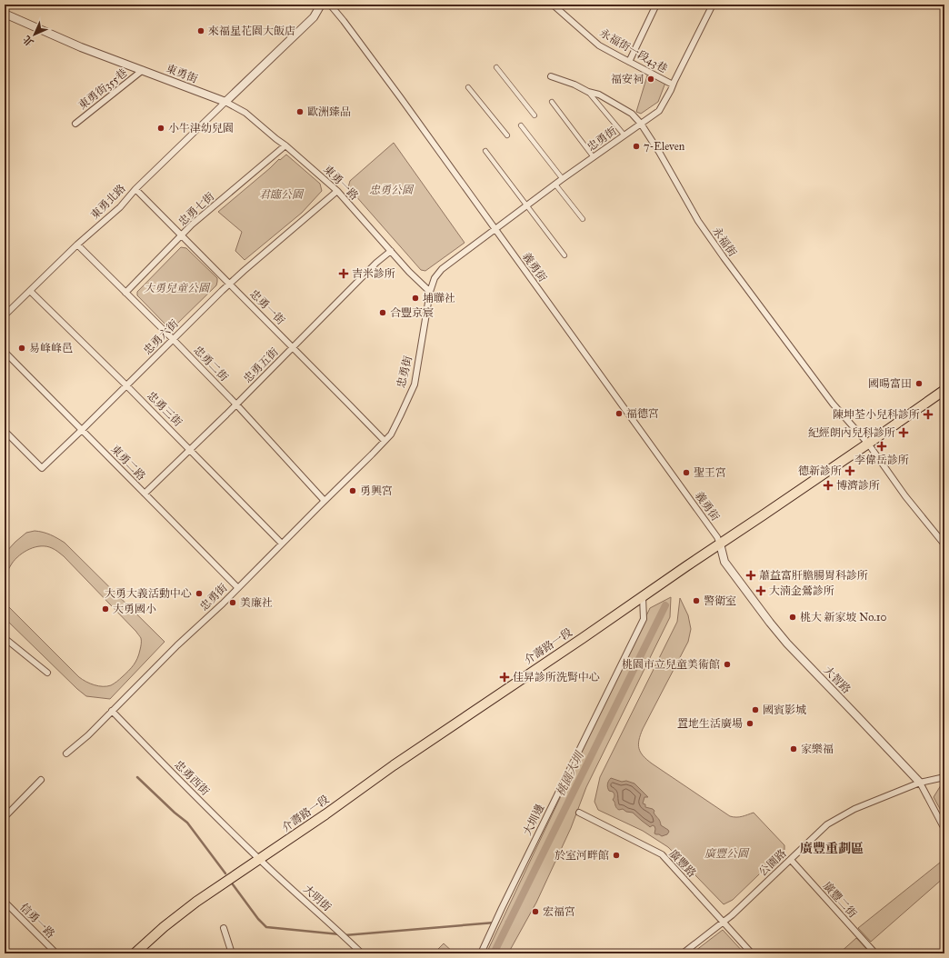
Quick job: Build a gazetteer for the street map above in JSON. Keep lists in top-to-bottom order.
{
  "streets": {
    "main road": ["介壽路一段"],
    "street": [
      "永福街一段43巷",
      "東勇街",
      "東勇街355巷",
      "忠勇街",
      "東勇一路",
      "東勇北路",
      "忠勇七街",
      "永福街",
      "義勇街",
      "忠勇一街",
      "忠勇六街",
      "忠勇二街",
      "忠勇五街",
      "忠勇三街",
      "東勇二路",
      "大智路",
      "忠勇西街",
      "大圳邊",
      "公園路",
      "廣豐路",
      "大明街",
      "廣豐二街",
      "信勇一路"
    ]
  },
  "crossings": [
    ["永福街一段43巷", "忠勇街"],
    ["東勇街", "東勇街355巷"],
    ["東勇街", "東勇一路"],
    ["東勇街", "東勇北路"],
    ["忠勇街", "東勇一路"],
    ["忠勇街", "永福街"],
    ["忠勇街", "義勇街"],
    ["忠勇街", "忠勇一街"],
    ["忠勇街", "忠勇二街"],
    ["忠勇街", "忠勇三街"],
    ["忠勇街", "東勇二路"],
    ["忠勇街", "忠勇西街"],
    ["東勇一路", "東勇北路"],
    ["東勇一路", "忠勇七街"],
    ["東勇一路", "忠勇六街"],
    ["東勇一路", "忠勇五街"],
    ["東勇北路", "忠勇一街"],
    ["東勇北路", "忠勇二街"],
    ["東勇北路", "忠勇三街"],
    ["忠勇七街", "忠勇一街"],
    ["忠勇七街", "忠勇二街"],
    ["永福街", "介壽路一段"],
    ["義勇街", "介壽路一段"],
    ["義勇街", "大智路"],
    ["忠勇一街", "忠勇六街"],
    ["忠勇一街", "忠勇五街"],
    ["忠勇六街", "忠勇二街"],
    ["忠勇六街", "忠勇三街"],
    ["忠勇六街", "東勇二路"],
    ["忠勇二街", "忠勇五街"],
    ["忠勇五街", "忠勇三街"],
    ["忠勇五街", "東勇二路"],
    ["介壽路一段", "大智路"],
    ["介壽路一段", "忠勇西街"],
    ["介壽路一段", "大圳邊"],
    ["介壽路一段", "大明街"],
    ["大智路", "公園路"],
    ["忠勇西街", "大明街"],
    ["公園路", "廣豐路"],
    ["公園路", "廣豐二街"]
  ],
  "districts": ["廣豐重劃區"],
  "water": ["桃園大圳"],
  "parks": [
    "忠勇公園",
    "君臨公園",
    "大勇兒童公園",
    "廣豐公園"
  ],
  "places": {
    "other": [
      "來福星花園大飯店",
      "福安祠",
      "歐洲臻品",
      "小牛津幼兒園",
      "7-Eleven",
      "埔聯社",
      "合豐京宸",
      "易峰峰邑",
      "國暘富田",
      "福德宮",
      "聖王宮",
      "勇興宮",
      "大勇大義活動中心",
      "警衛室",
      "美廉社",
      "大勇國小",
      "桃大 新家坡 No.10",
      "桃園市立兒童美術館",
      "國賓影城",
      "置地生活廣場",
      "家樂福",
      "於室河畔館",
      "宏福宮"
    ],
    "health": [
      "吉米診所",
      "陳坤荃小兒科診所",
      "紀經朗內兒科診所",
      "李偉岳診所",
      "德新診所",
      "博濟診所",
      "蕭益富肝膽腸胃科診所",
      "大湳金鶯診所",
      "佳昇診所洗腎中心"
    ]
  },
  "north": "bottom left"
}
